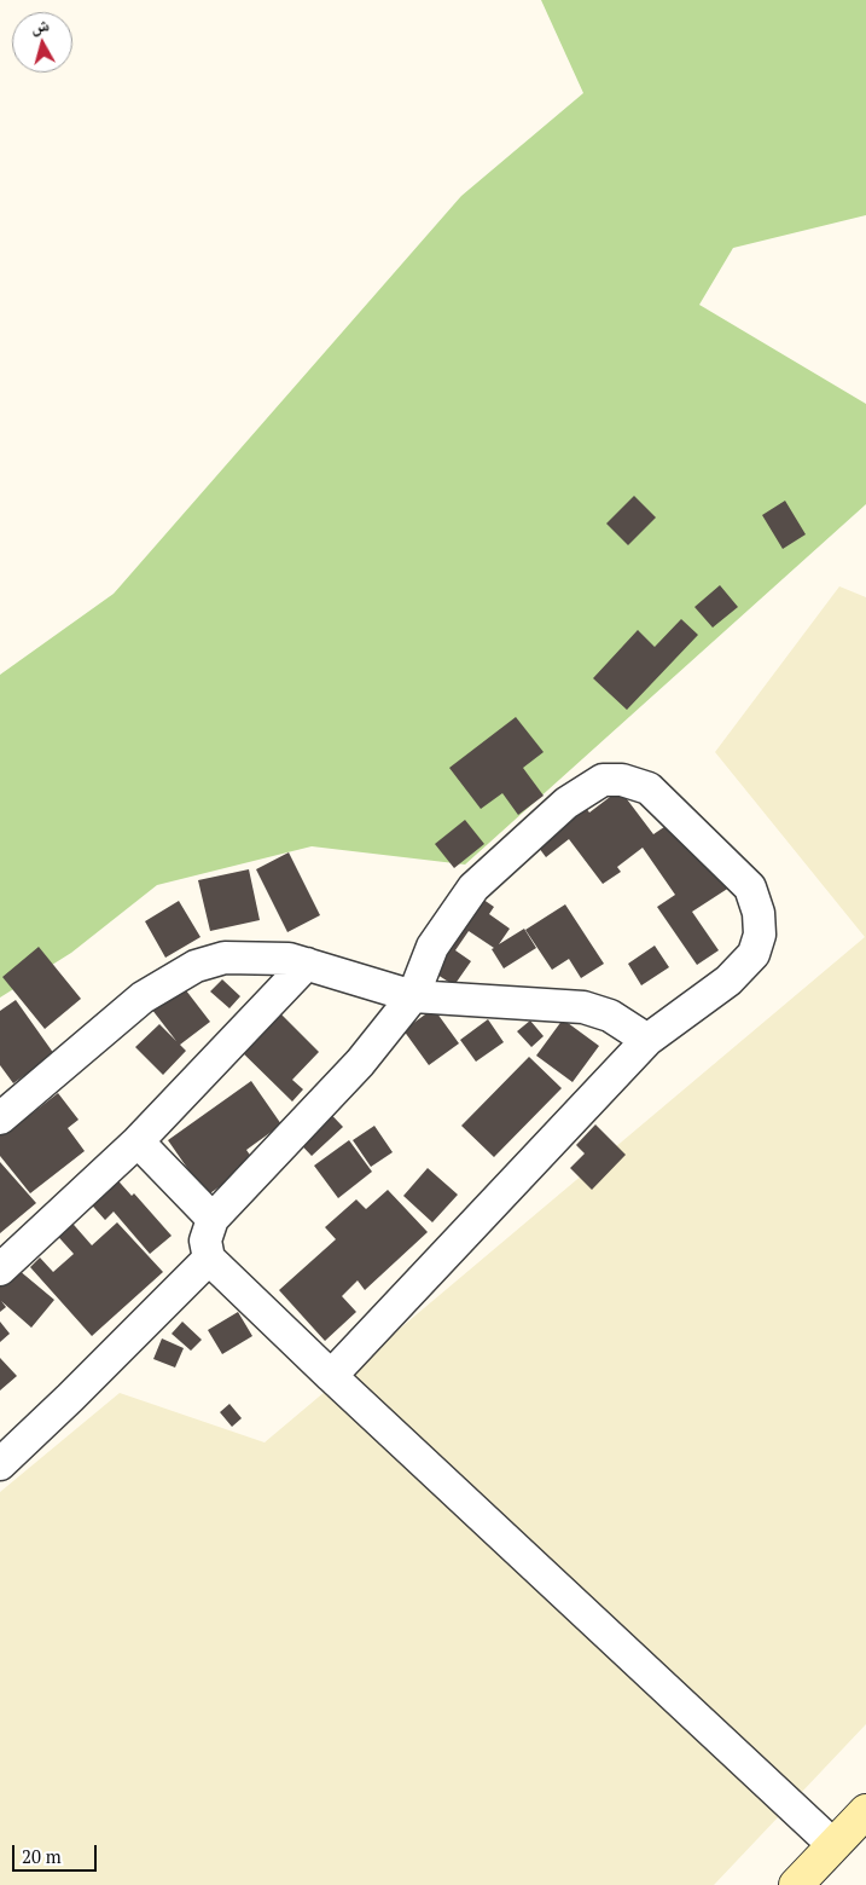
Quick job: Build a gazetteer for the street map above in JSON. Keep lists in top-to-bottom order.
{
  "scale_bar": "20 m",
  "north": "top"
}
